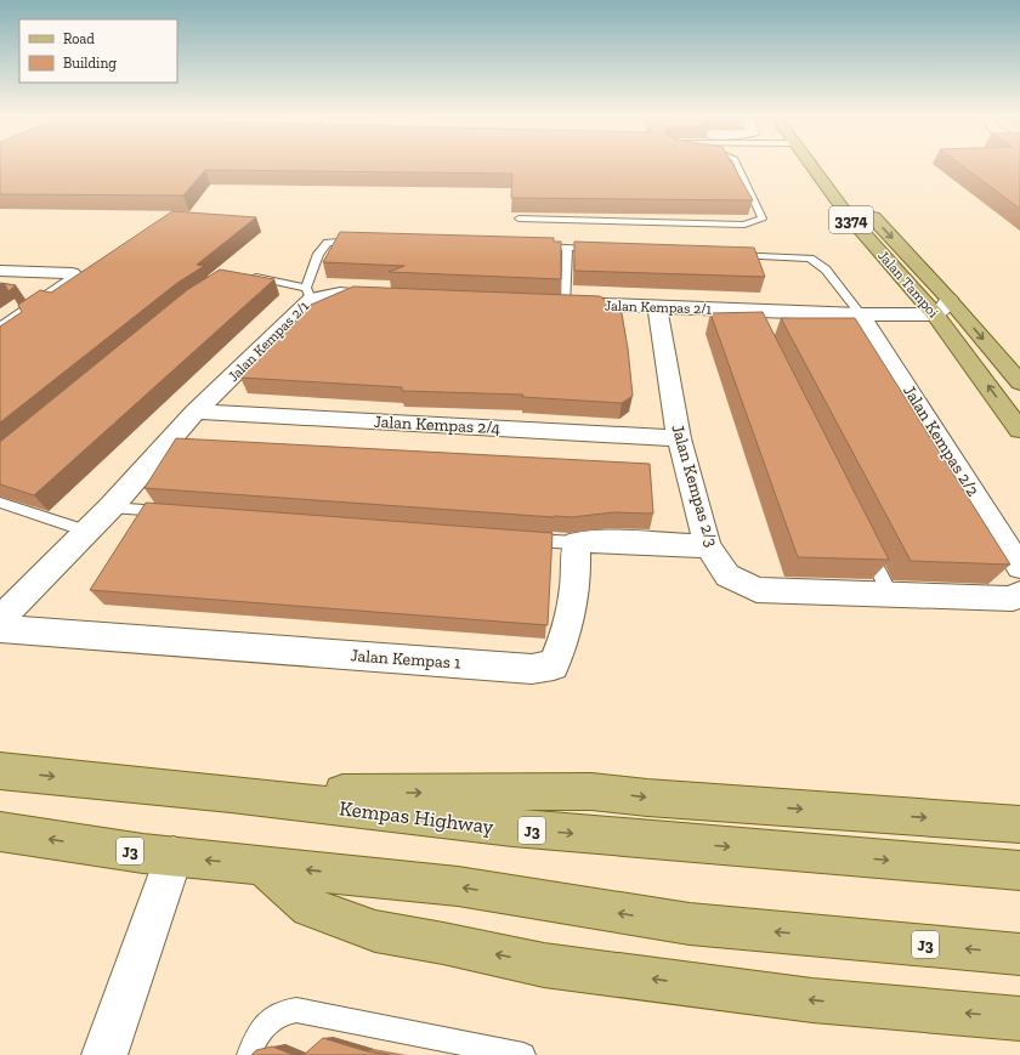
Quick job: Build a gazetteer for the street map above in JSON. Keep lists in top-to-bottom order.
{
  "streets": {
    "main road": [
      "3374",
      "Jalan Tampoi",
      "Kempas Highway",
      "J3"
    ],
    "street": [
      "Jalan Kempas 2/1",
      "Jalan Kempas 2/4",
      "Jalan Kempas 2/2",
      "Jalan Kempas 2/3",
      "Jalan Kempas 1"
    ]
  },
  "crossings": [
    ["Jalan Tampoi", "Jalan Kempas 2/1"],
    ["Jalan Kempas 2/1", "Jalan Kempas 2/4"],
    ["Jalan Kempas 2/1", "Jalan Kempas 2/2"],
    ["Jalan Kempas 2/1", "Jalan Kempas 2/3"],
    ["Jalan Kempas 2/4", "Jalan Kempas 2/3"]
  ],
  "legend": ["Road", "Building"]
}
